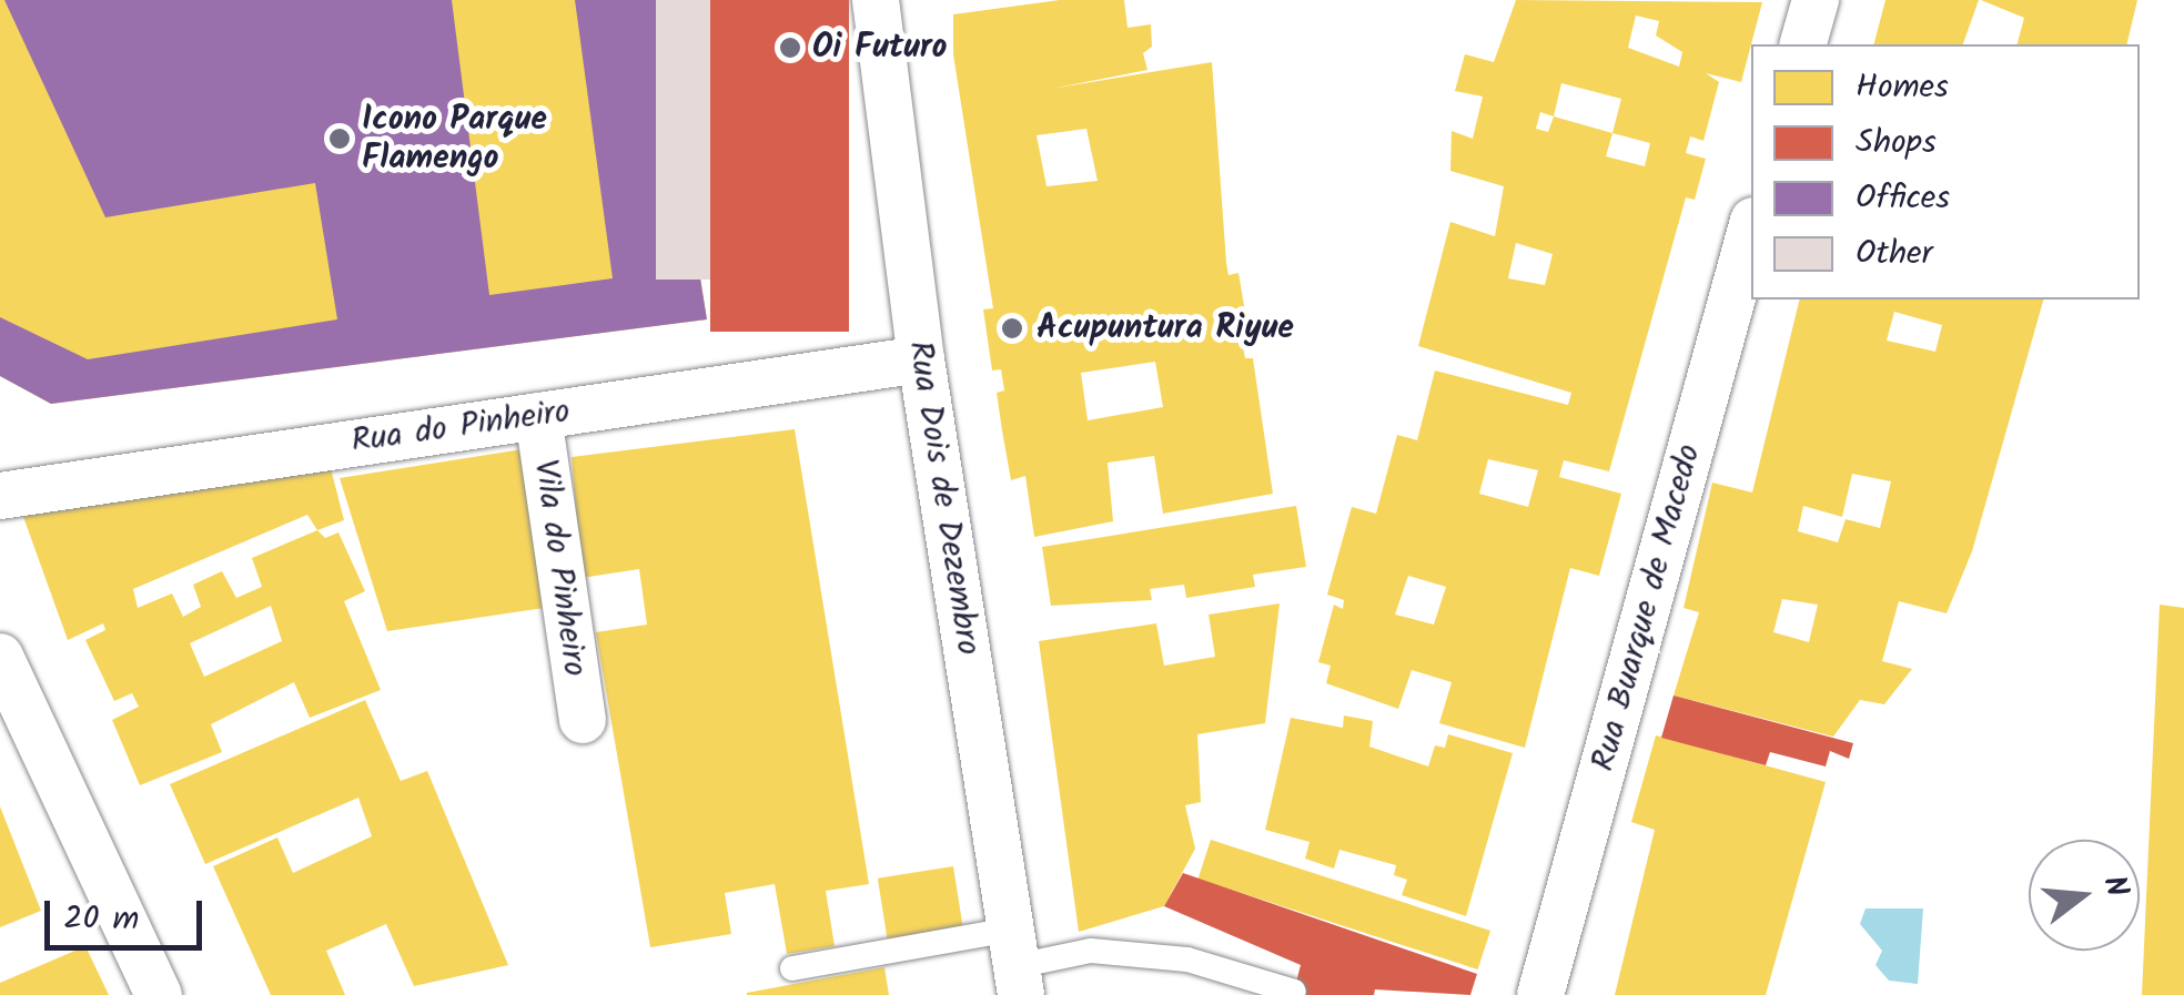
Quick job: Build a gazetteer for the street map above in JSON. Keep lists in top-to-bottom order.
{
  "streets": {
    "street": [
      "Rua do Pinheiro",
      "Rua Dois de Dezembro",
      "Vila do Pinheiro",
      "Rua Buarque de Macedo"
    ]
  },
  "crossings": [
    ["Rua do Pinheiro", "Rua Dois de Dezembro"],
    ["Rua do Pinheiro", "Vila do Pinheiro"]
  ],
  "places": ["Oi Futuro", "Icono Parque Flamengo", "Acupuntura Riyue"],
  "legend": [
    "Homes",
    "Shops",
    "Offices",
    "Other"
  ],
  "scale_bar": "20 m",
  "north": "right"
}
